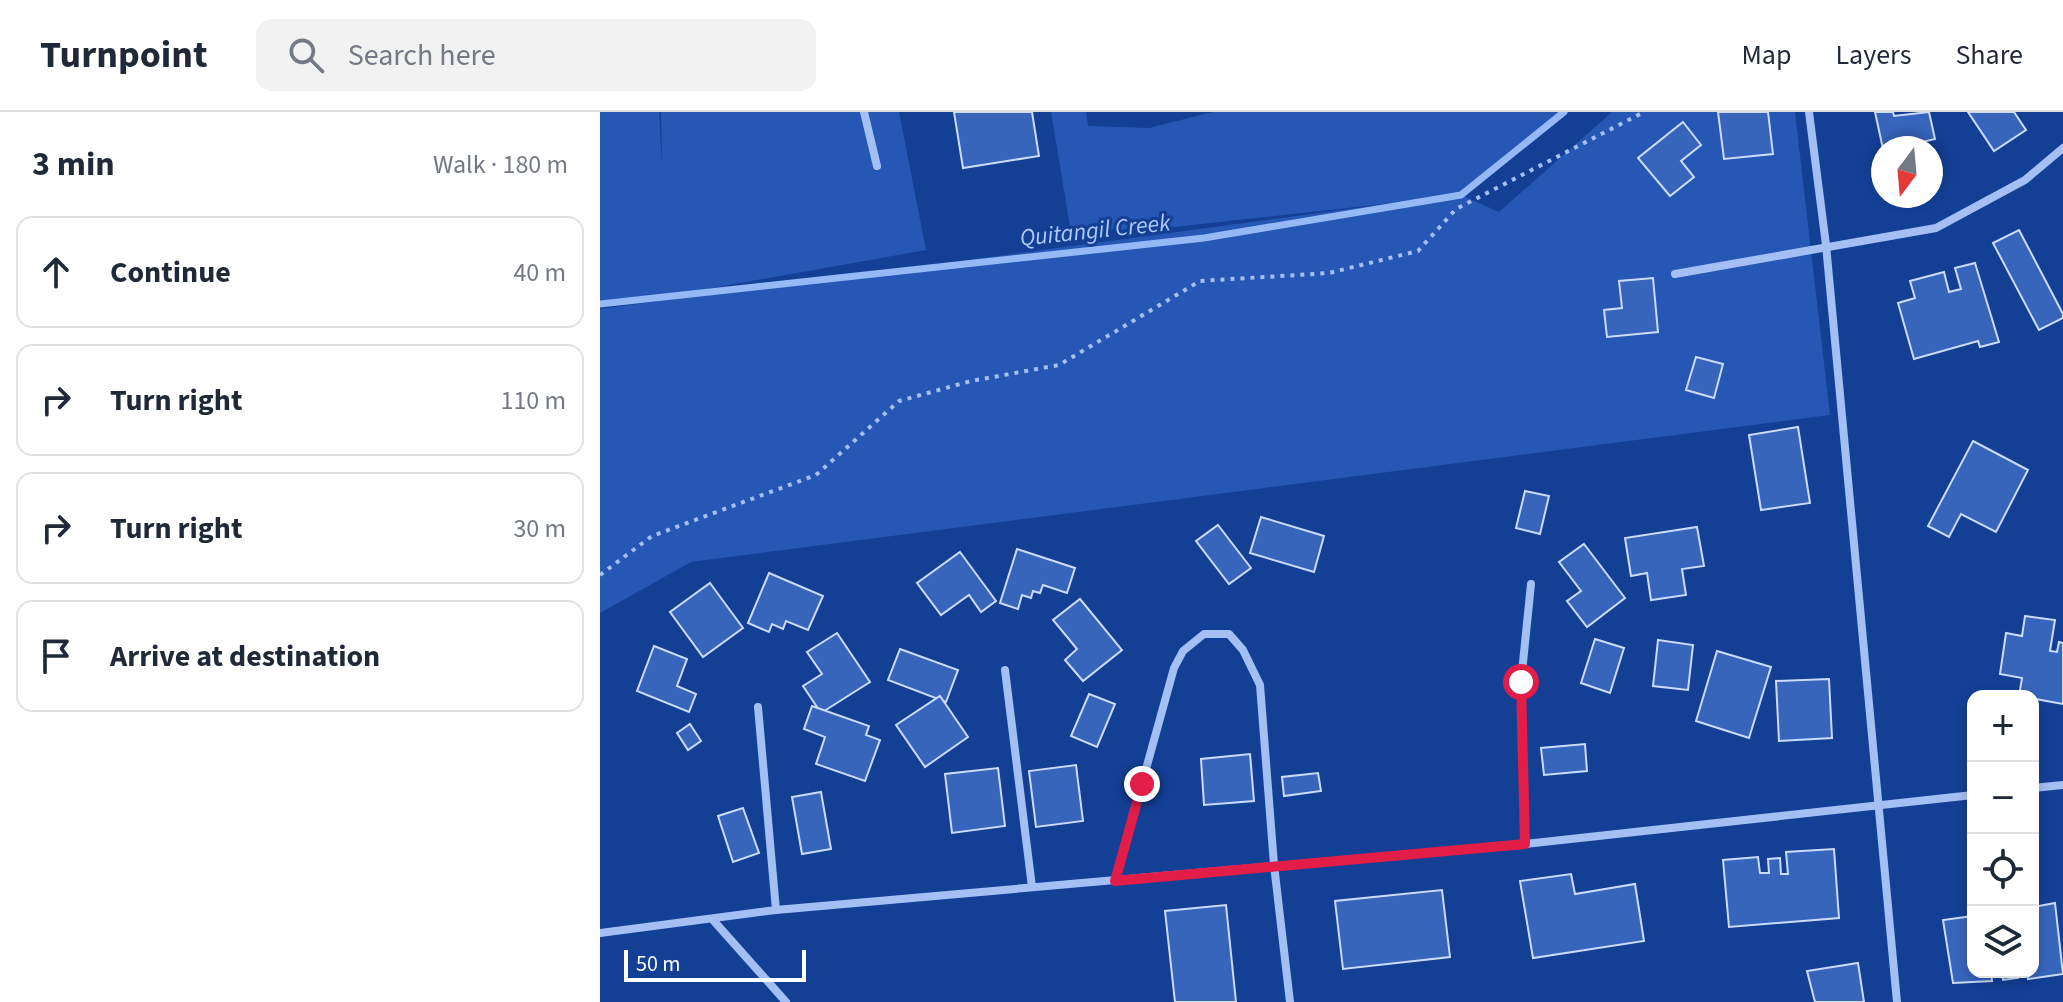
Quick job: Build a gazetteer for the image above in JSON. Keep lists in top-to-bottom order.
{
  "water": ["Quitangil Creek"],
  "scale_bar": "50 m",
  "north": "bottom",
  "page": {
    "header": "Turnpoint",
    "search": "Search here",
    "nav": ["Map", "Layers", "Share"],
    "heading": ["3 min", "Walk · 180 m"],
    "list": [
      ["Continue", "40 m"],
      ["Turn right", "110 m"],
      ["Turn right", "30 m"],
      "Arrive at destination"
    ],
    "map_buttons": ["+", "−"],
    "scale": "50 m"
  }
}
